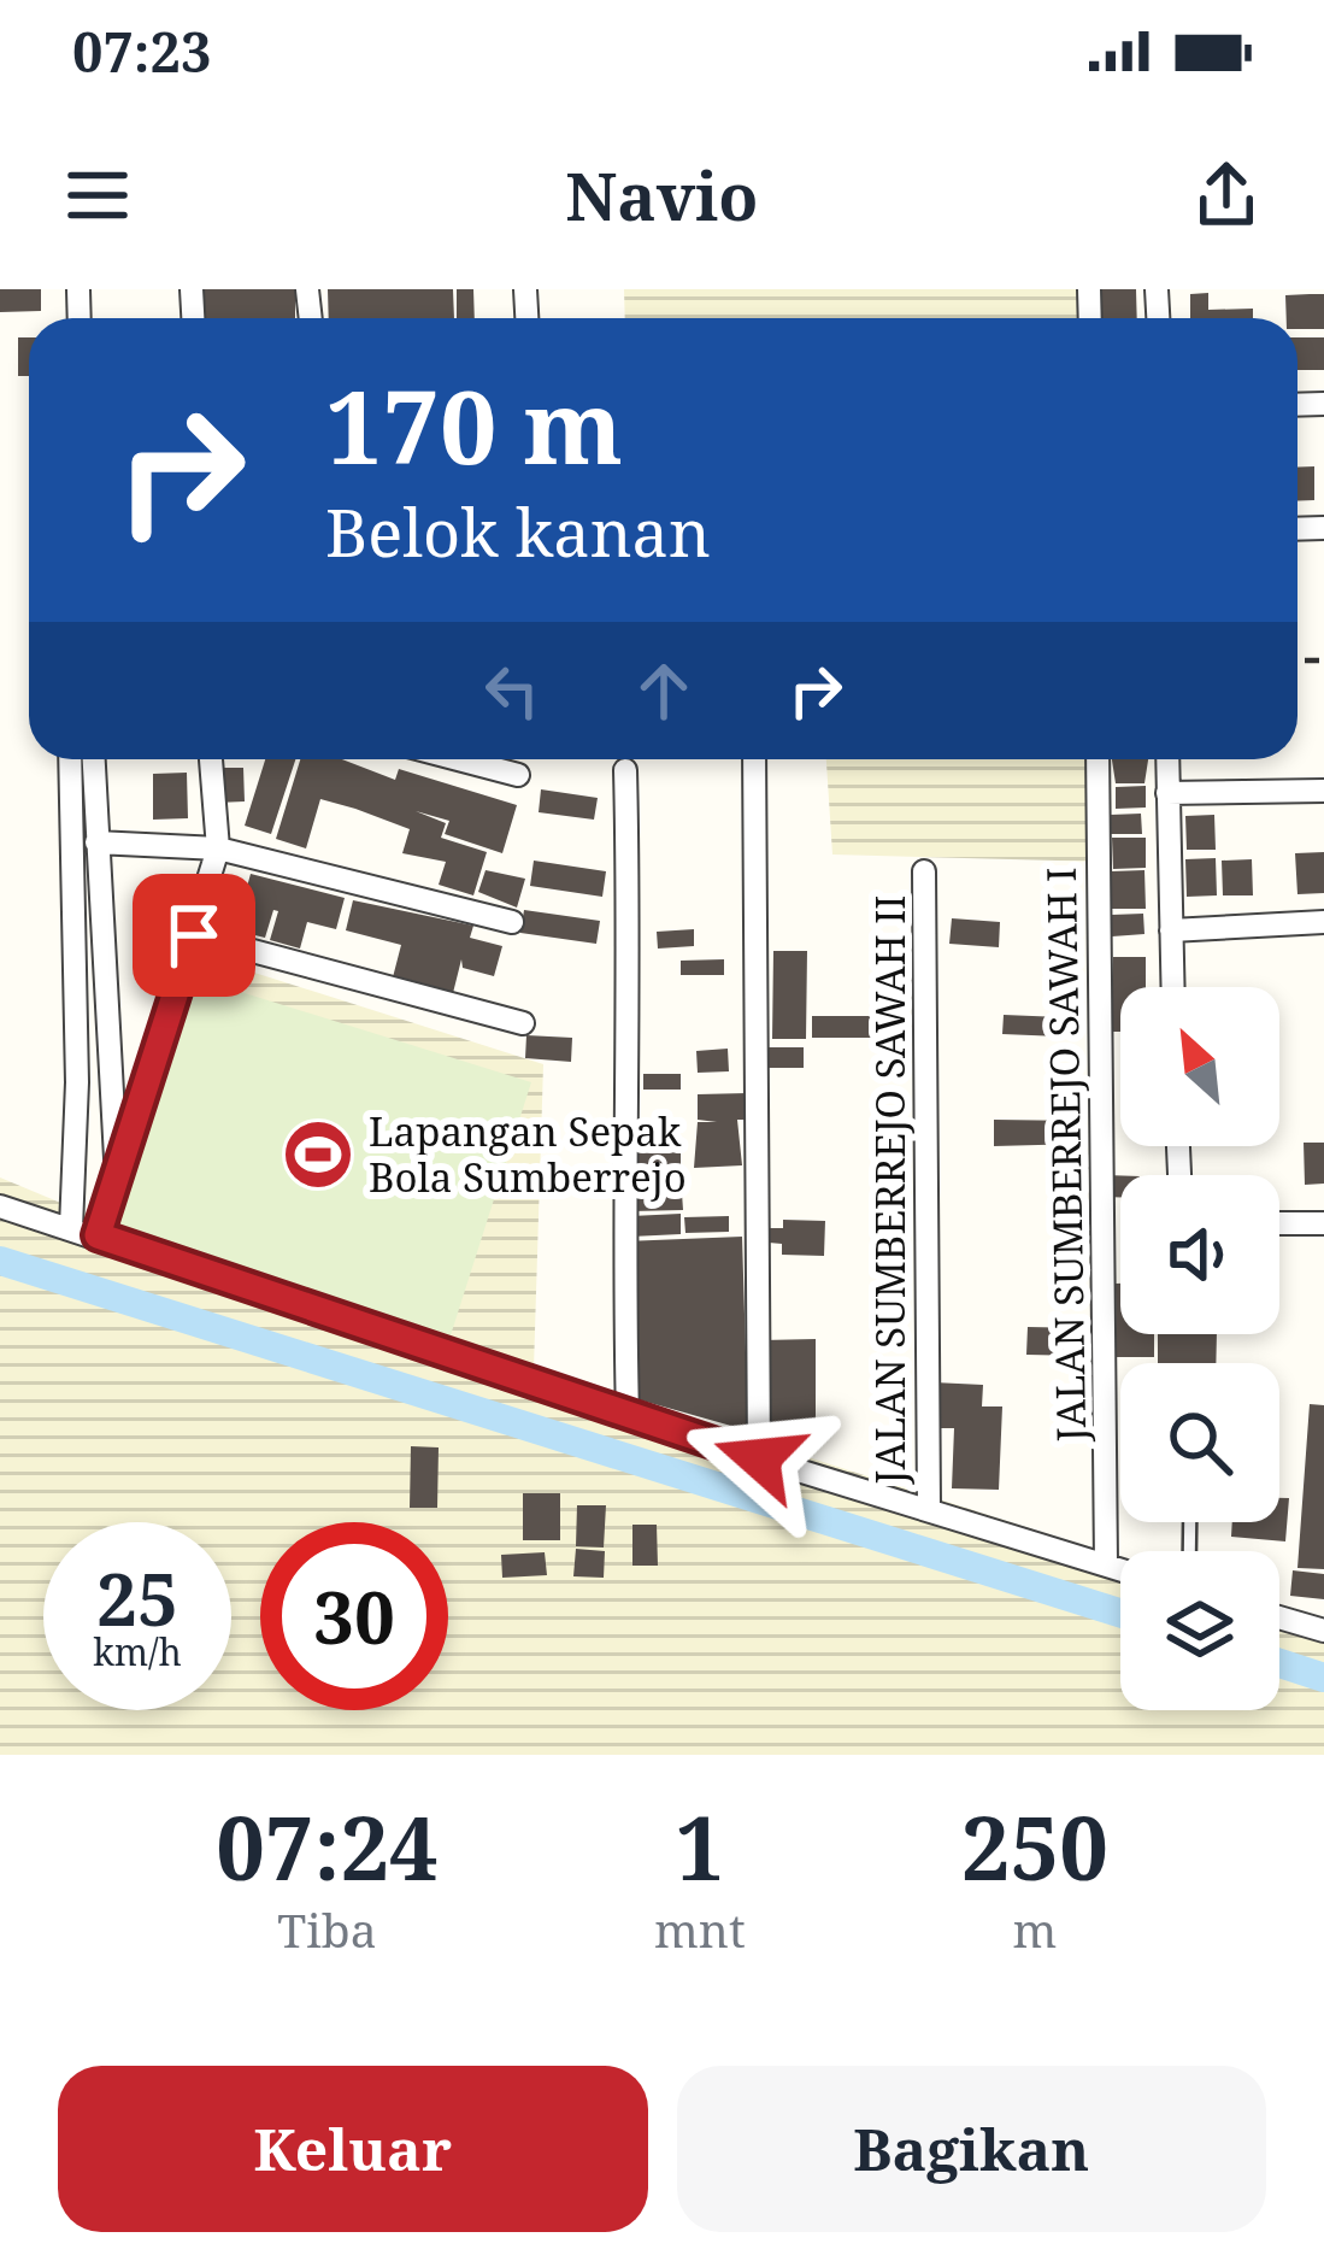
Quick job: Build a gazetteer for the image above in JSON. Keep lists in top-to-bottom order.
{
  "streets": {
    "street": ["JALAN SUMBERREJO SAWAH I", "JALAN SUMBERREJO SAWAH II"]
  },
  "places": {
    "sports": ["Lapangan Sepak Bola Sumberrejo"]
  },
  "north": "top left",
  "page": {
    "status": "07:23",
    "header": "Navio",
    "turn": ["170 m", "Belok kanan"],
    "speed": "25 km/h",
    "limit": "30",
    "eta": [
      "07:24",
      "Tiba",
      "1",
      "mnt",
      "250",
      "m"
    ],
    "buttons": ["Keluar", "Bagikan"]
  }
}
